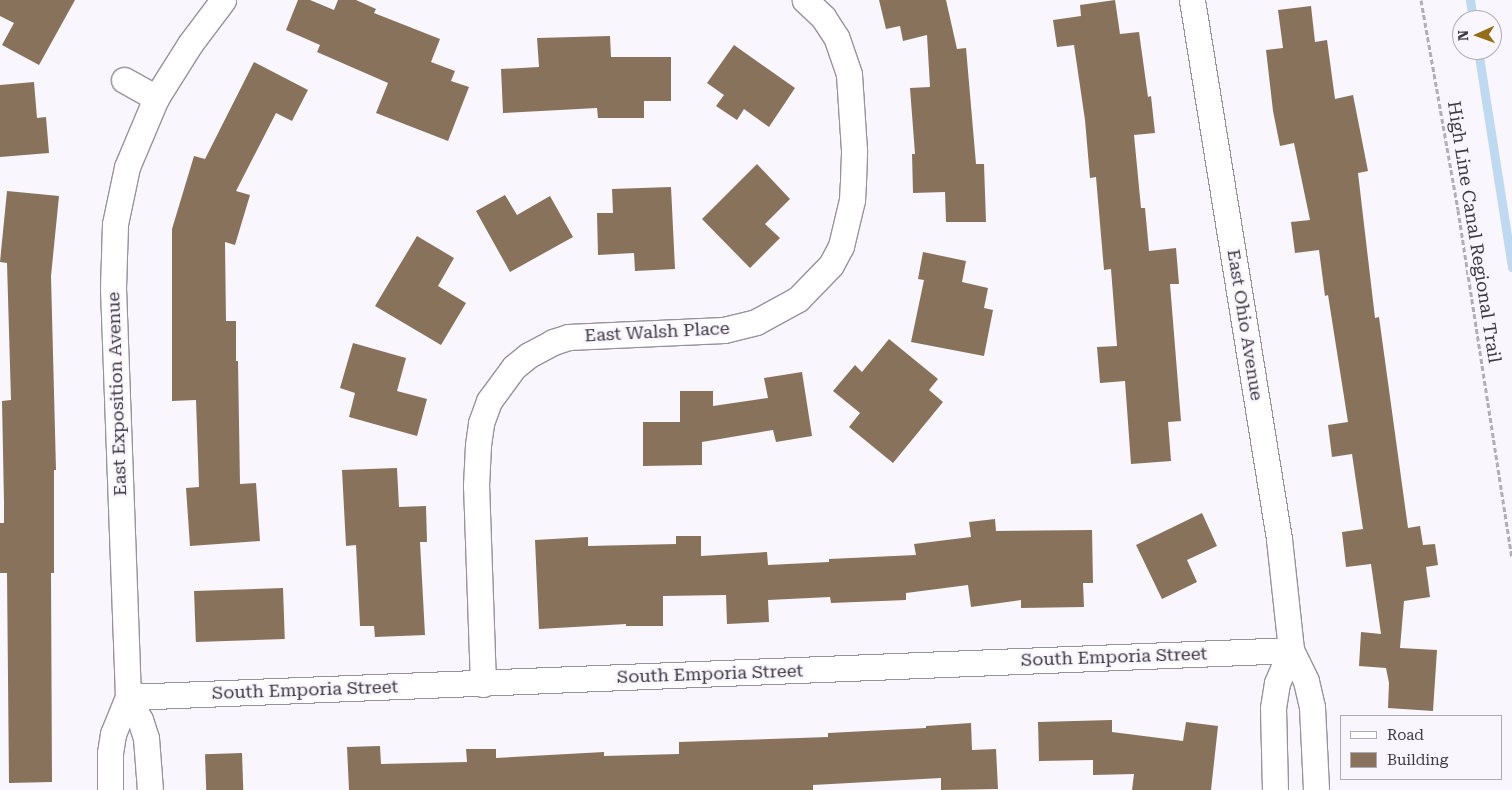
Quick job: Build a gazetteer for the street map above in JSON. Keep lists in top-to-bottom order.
{
  "streets": {
    "street": [
      "East Ohio Avenue",
      "East Walsh Place",
      "East Exposition Avenue",
      "South Emporia Street"
    ],
    "path": ["High Line Canal Regional Trail"]
  },
  "crossings": [
    ["East Ohio Avenue", "South Emporia Street"],
    ["East Walsh Place", "South Emporia Street"],
    ["East Exposition Avenue", "South Emporia Street"]
  ],
  "legend": ["Road", "Building"],
  "north": "left"
}
